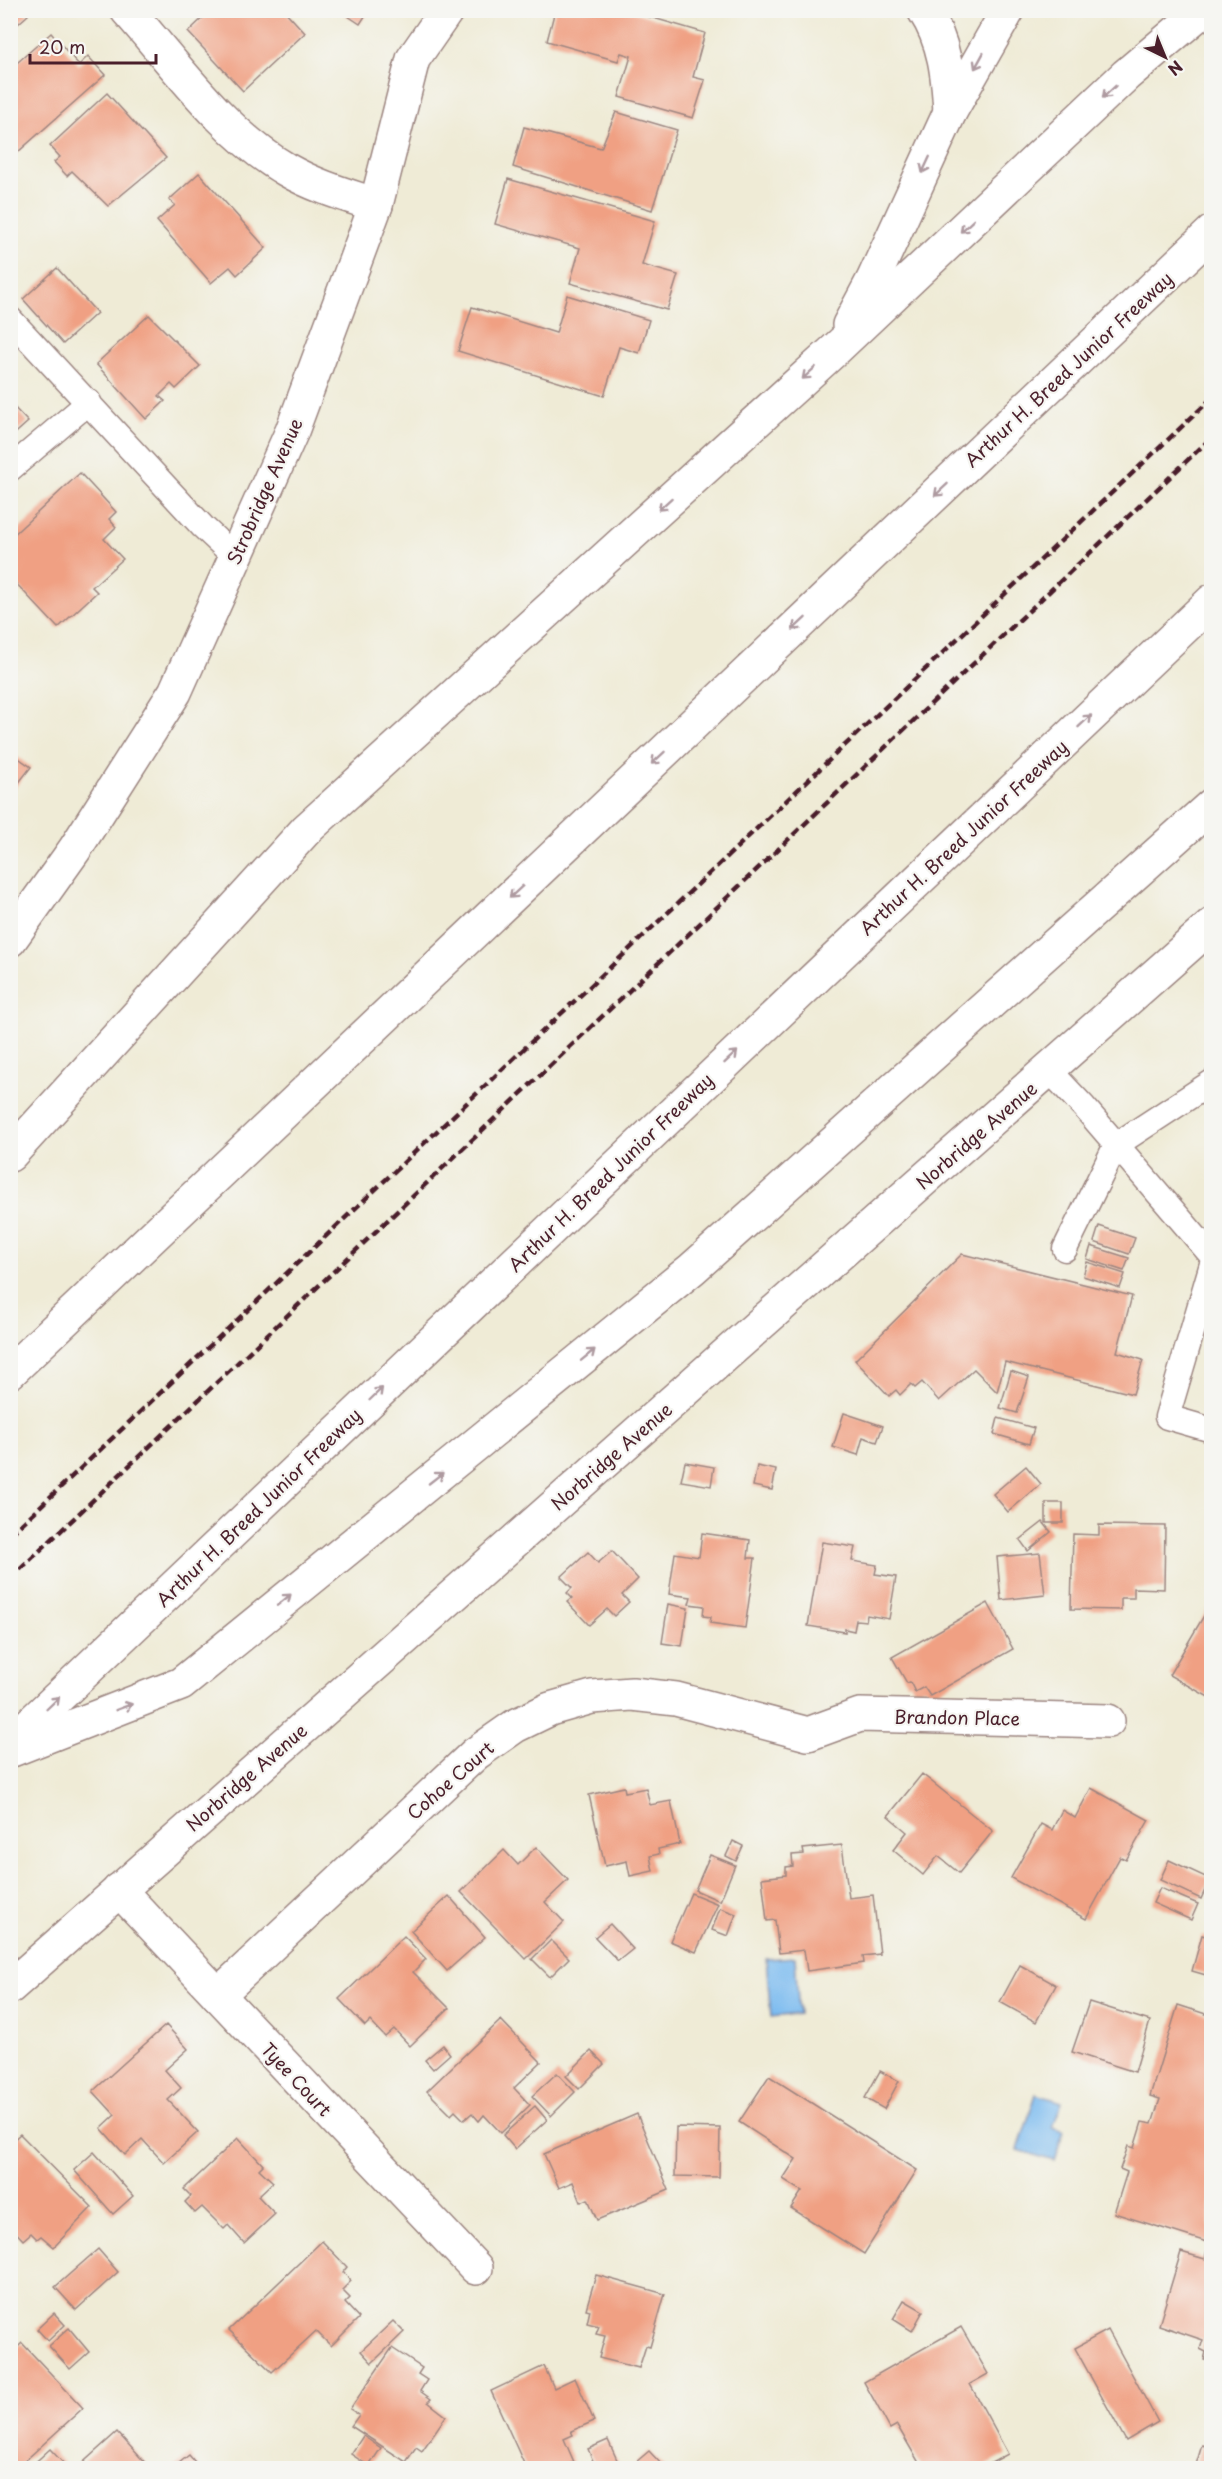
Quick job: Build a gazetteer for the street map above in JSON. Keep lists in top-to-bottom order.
{
  "streets": {
    "main road": [
      "Arthur H. Breed Junior Freeway",
      "Strobridge Avenue",
      "Norbridge Avenue",
      "Brandon Place",
      "Cohoe Court",
      "Tyee Court"
    ]
  },
  "crossings": [
    ["Norbridge Avenue", "Tyee Court"],
    ["Brandon Place", "Cohoe Court"],
    ["Cohoe Court", "Tyee Court"]
  ],
  "scale_bar": "20 m",
  "north": "bottom right"
}
